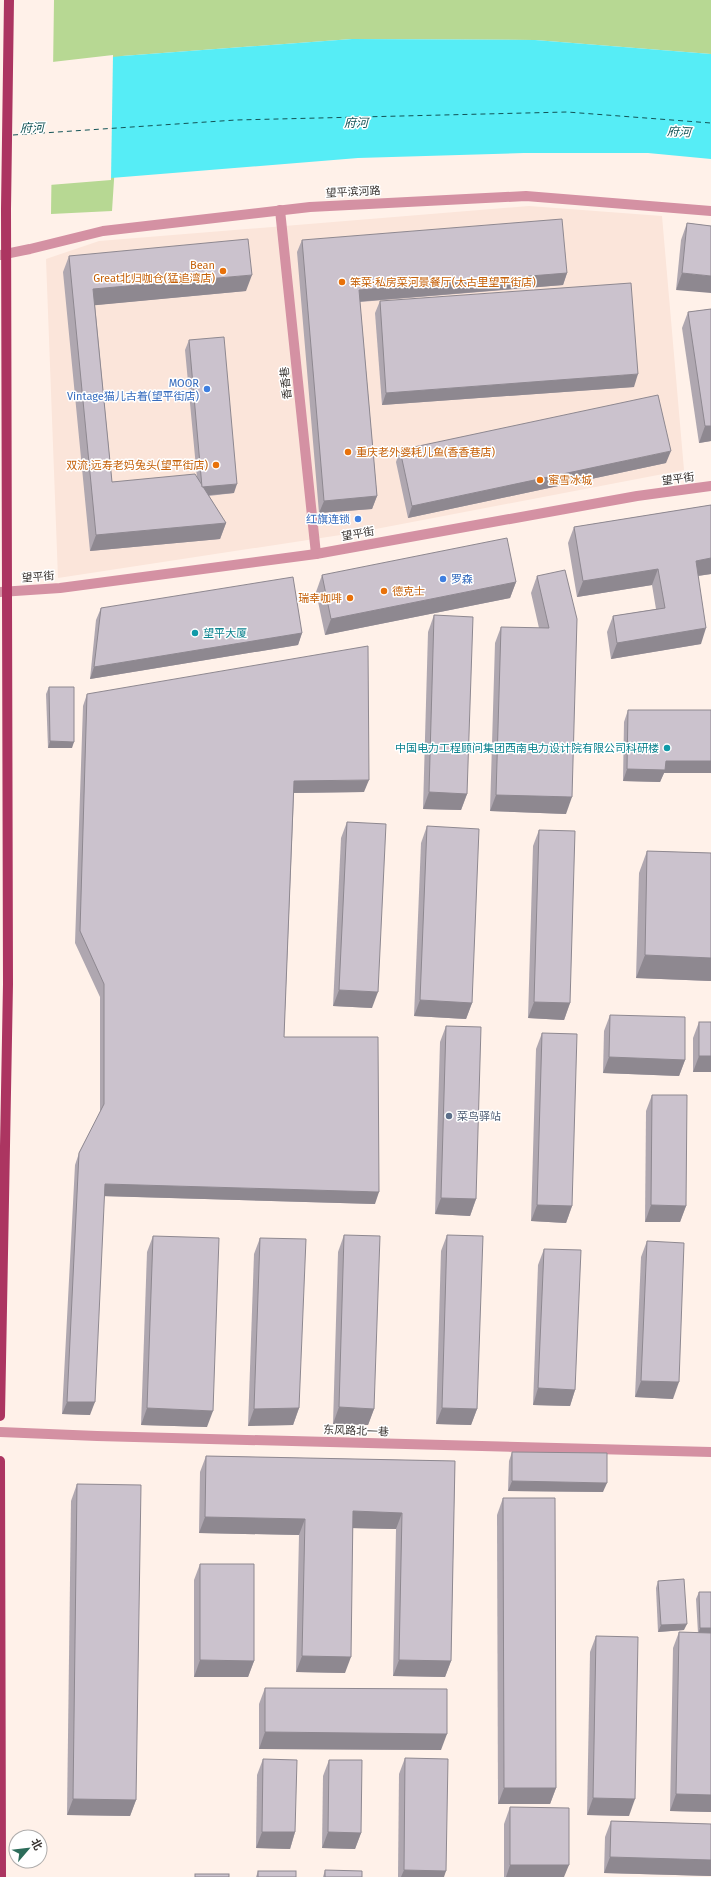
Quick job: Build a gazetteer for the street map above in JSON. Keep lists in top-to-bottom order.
{
  "streets": {
    "street": [
      "望平滨河路",
      "香香巷",
      "望平街",
      "东风路北一巷"
    ]
  },
  "crossings": [
    ["望平滨河路", "香香巷"],
    ["香香巷", "望平街"]
  ],
  "water": ["府河"],
  "places": [
    "Bean Great北归咖仓(猛追湾店)",
    "笨菜·私房菜河景餐厅(太古里望平街店)",
    "MOOR Vintage猫儿古着(望平街店)",
    "重庆老外婆耗儿鱼(香香巷店)",
    "双流·远寿老妈兔头(望平街店)",
    "蜜雪冰城",
    "红旗连锁",
    "罗森",
    "德克士",
    "瑞幸咖啡",
    "望平大厦",
    "中国电力工程顾问集团西南电力设计院有限公司科研楼",
    "菜鸟驿站"
  ],
  "north": "top right"
}
